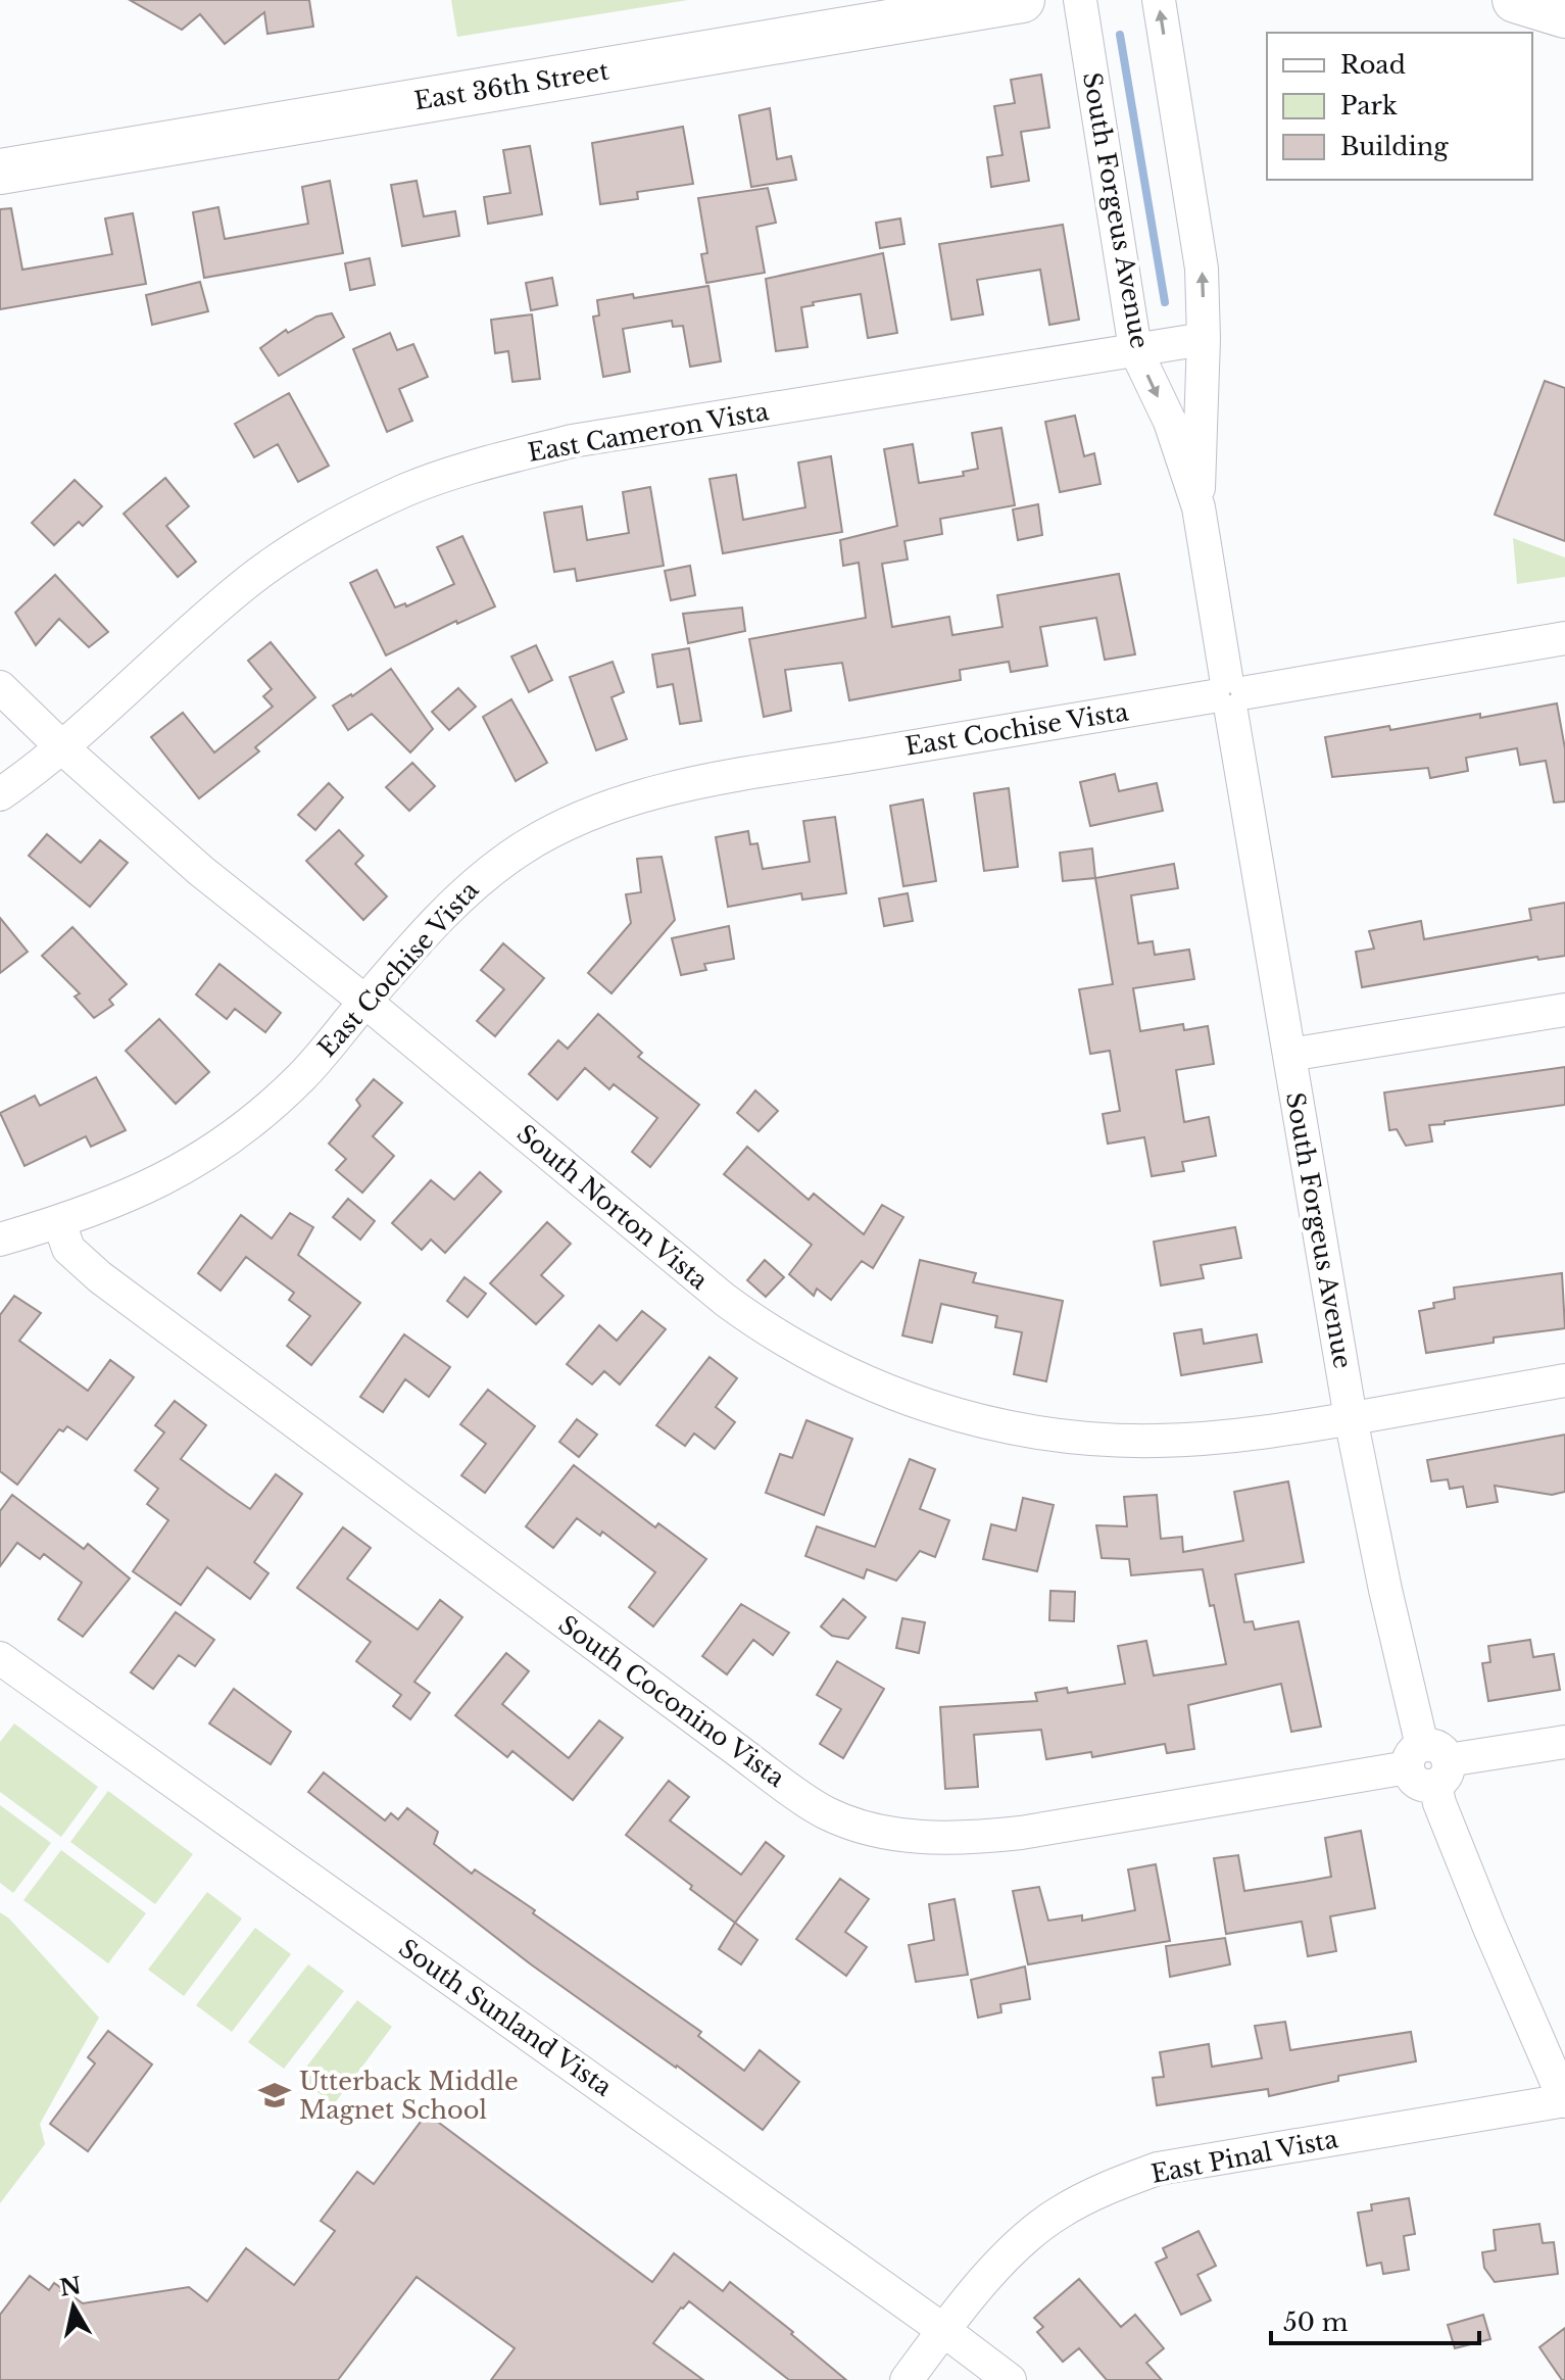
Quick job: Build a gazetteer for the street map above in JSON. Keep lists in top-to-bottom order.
{
  "streets": {
    "main road": ["East 36th Street"],
    "street": [
      "South Forgeus Avenue",
      "East Cameron Vista",
      "East Cochise Vista",
      "South Norton Vista",
      "South Coconino Vista",
      "South Sunland Vista",
      "East Pinal Vista"
    ]
  },
  "crossings": [
    ["South Forgeus Avenue", "East Cameron Vista"],
    ["South Forgeus Avenue", "East Cochise Vista"],
    ["South Forgeus Avenue", "South Norton Vista"],
    ["South Forgeus Avenue", "South Coconino Vista"],
    ["South Forgeus Avenue", "East Pinal Vista"],
    ["East Cameron Vista", "South Norton Vista"],
    ["East Cochise Vista", "South Norton Vista"],
    ["East Cochise Vista", "South Coconino Vista"],
    ["South Sunland Vista", "East Pinal Vista"]
  ],
  "places": {
    "school or university": ["Utterback Middle Magnet School"]
  },
  "legend": ["Road", "Park", "Building"],
  "scale_bar": "50 m",
  "north": "top"
}
